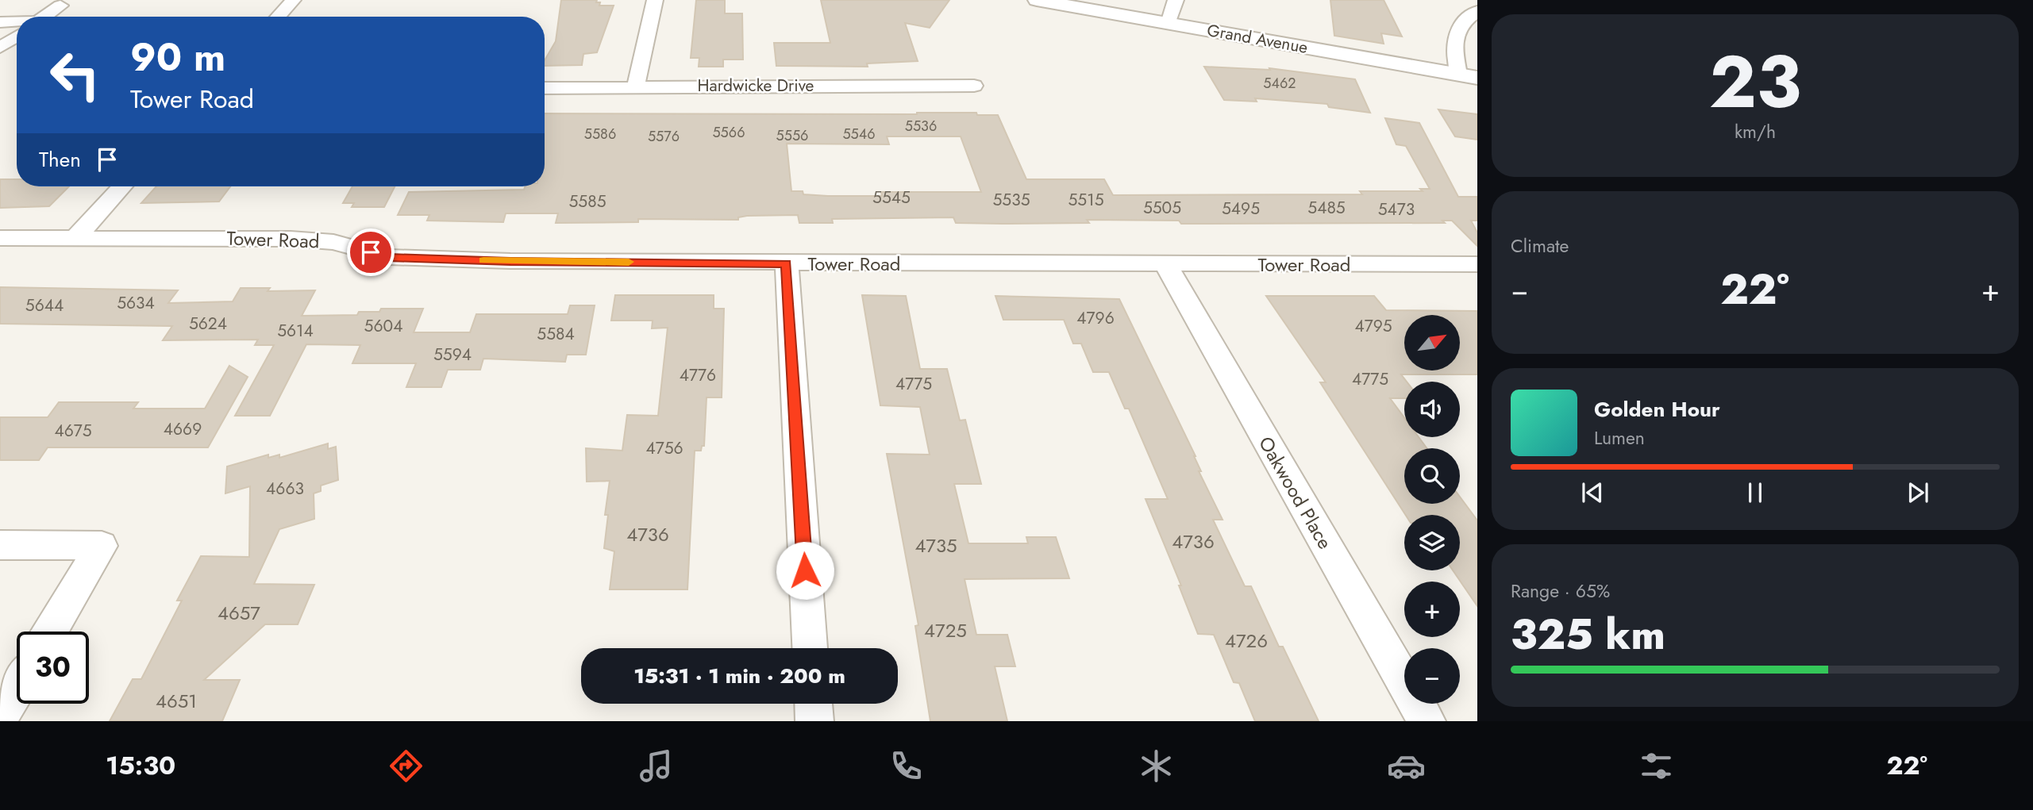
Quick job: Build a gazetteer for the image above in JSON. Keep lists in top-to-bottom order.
{
  "streets": {
    "street": [
      "Grand Avenue",
      "Hardwicke Drive",
      "Tower Road",
      "Oakwood Place"
    ]
  },
  "crossings": [
    ["Tower Road", "Oakwood Place"]
  ],
  "house_numbers": [
    "5462",
    "5536",
    "5566",
    "5586",
    "5546",
    "5556",
    "5576",
    "5545",
    "5535",
    "5515",
    "5585",
    "5505",
    "5485",
    "5495",
    "5473",
    "5634",
    "5644",
    "4796",
    "5624",
    "5604",
    "4795",
    "5614",
    "5584",
    "5594",
    "4776",
    "4775",
    "4775",
    "4669",
    "4675",
    "4756",
    "4663",
    "4736",
    "4736",
    "4735",
    "4657",
    "4725",
    "4726",
    "4651"
  ],
  "north": "top right",
  "page": {
    "tile": [
      ["23", "km/h"],
      "Climate",
      ["Range · 65%", "325 km"]
    ],
    "turn": ["90 m", "Tower Road"],
    "then": "Then",
    "heat": ["−", "22°", "+"],
    "map_buttons": ["+", "−"],
    "song": ["Golden Hour", "Lumen"],
    "limit": "30",
    "trip": "15:31 · 1 min · 200 m",
    "tabs": ["15:30", "22°"]
  }
}
